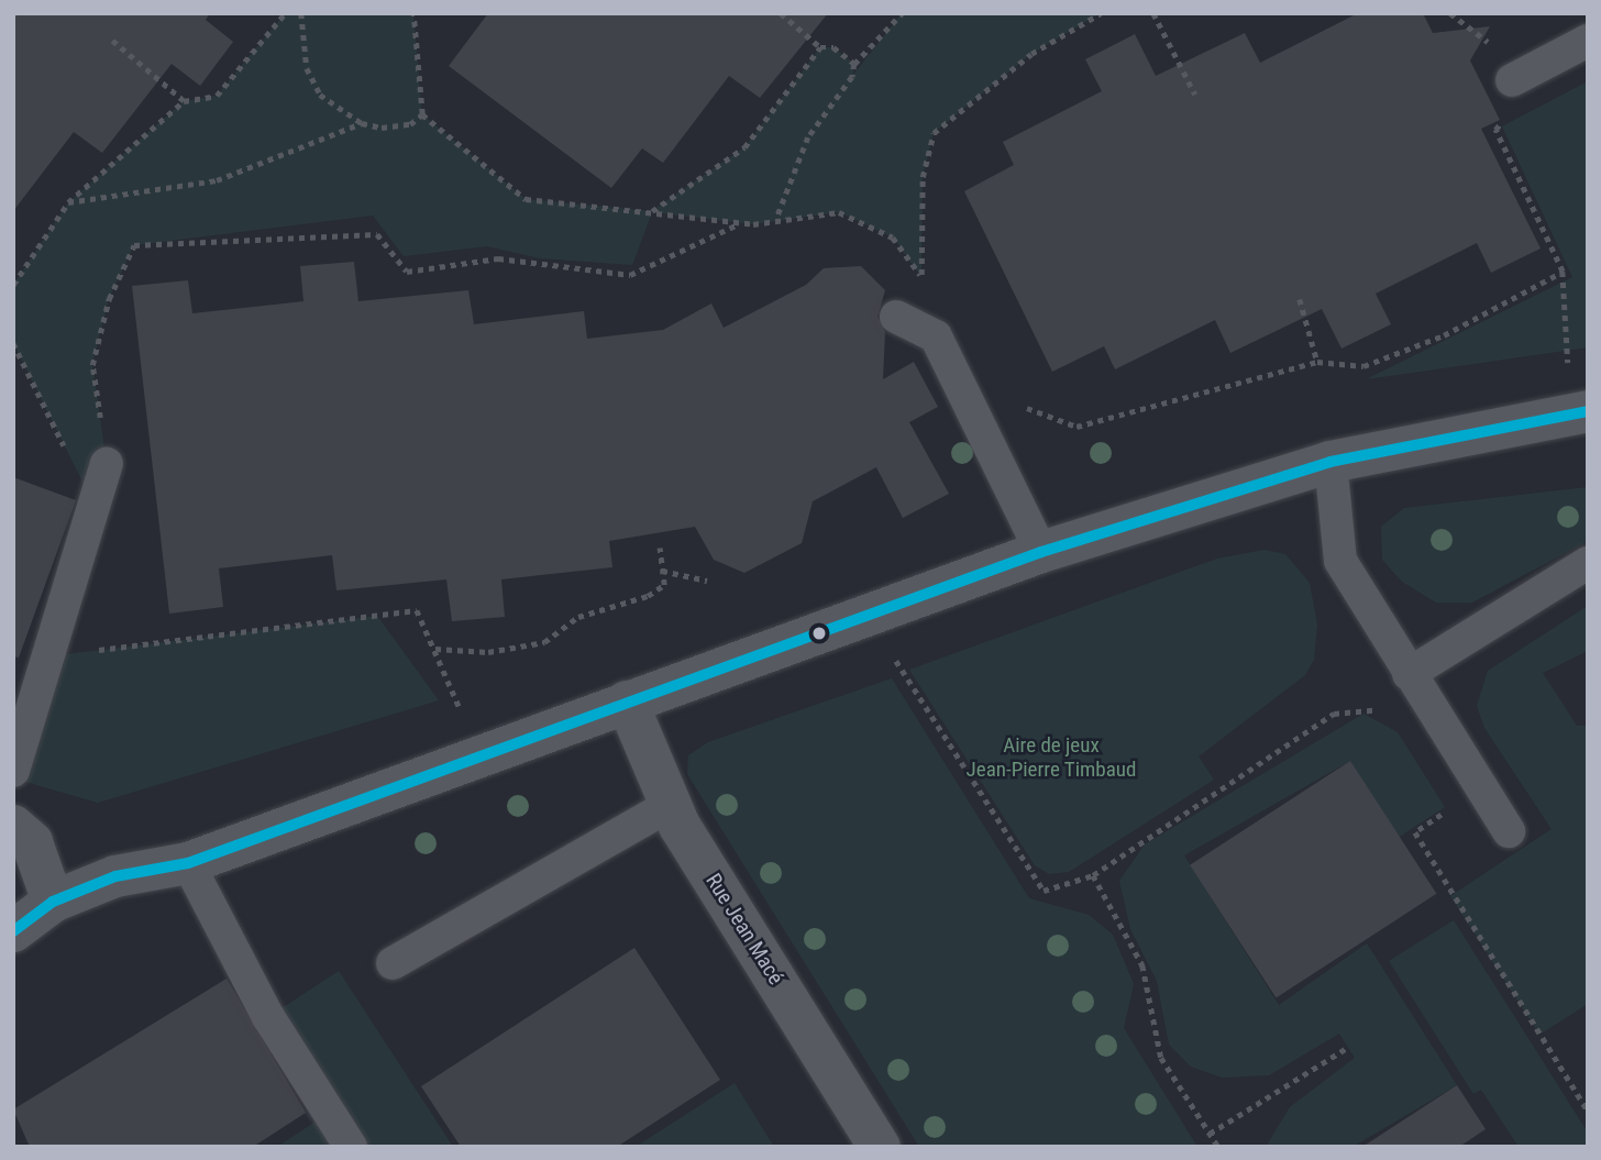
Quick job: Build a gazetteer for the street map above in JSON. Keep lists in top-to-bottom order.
{
  "streets": {
    "street": ["Rue Jean Macé"]
  },
  "parks": ["Aire de jeux Jean-Pierre Timbaud"]
}
